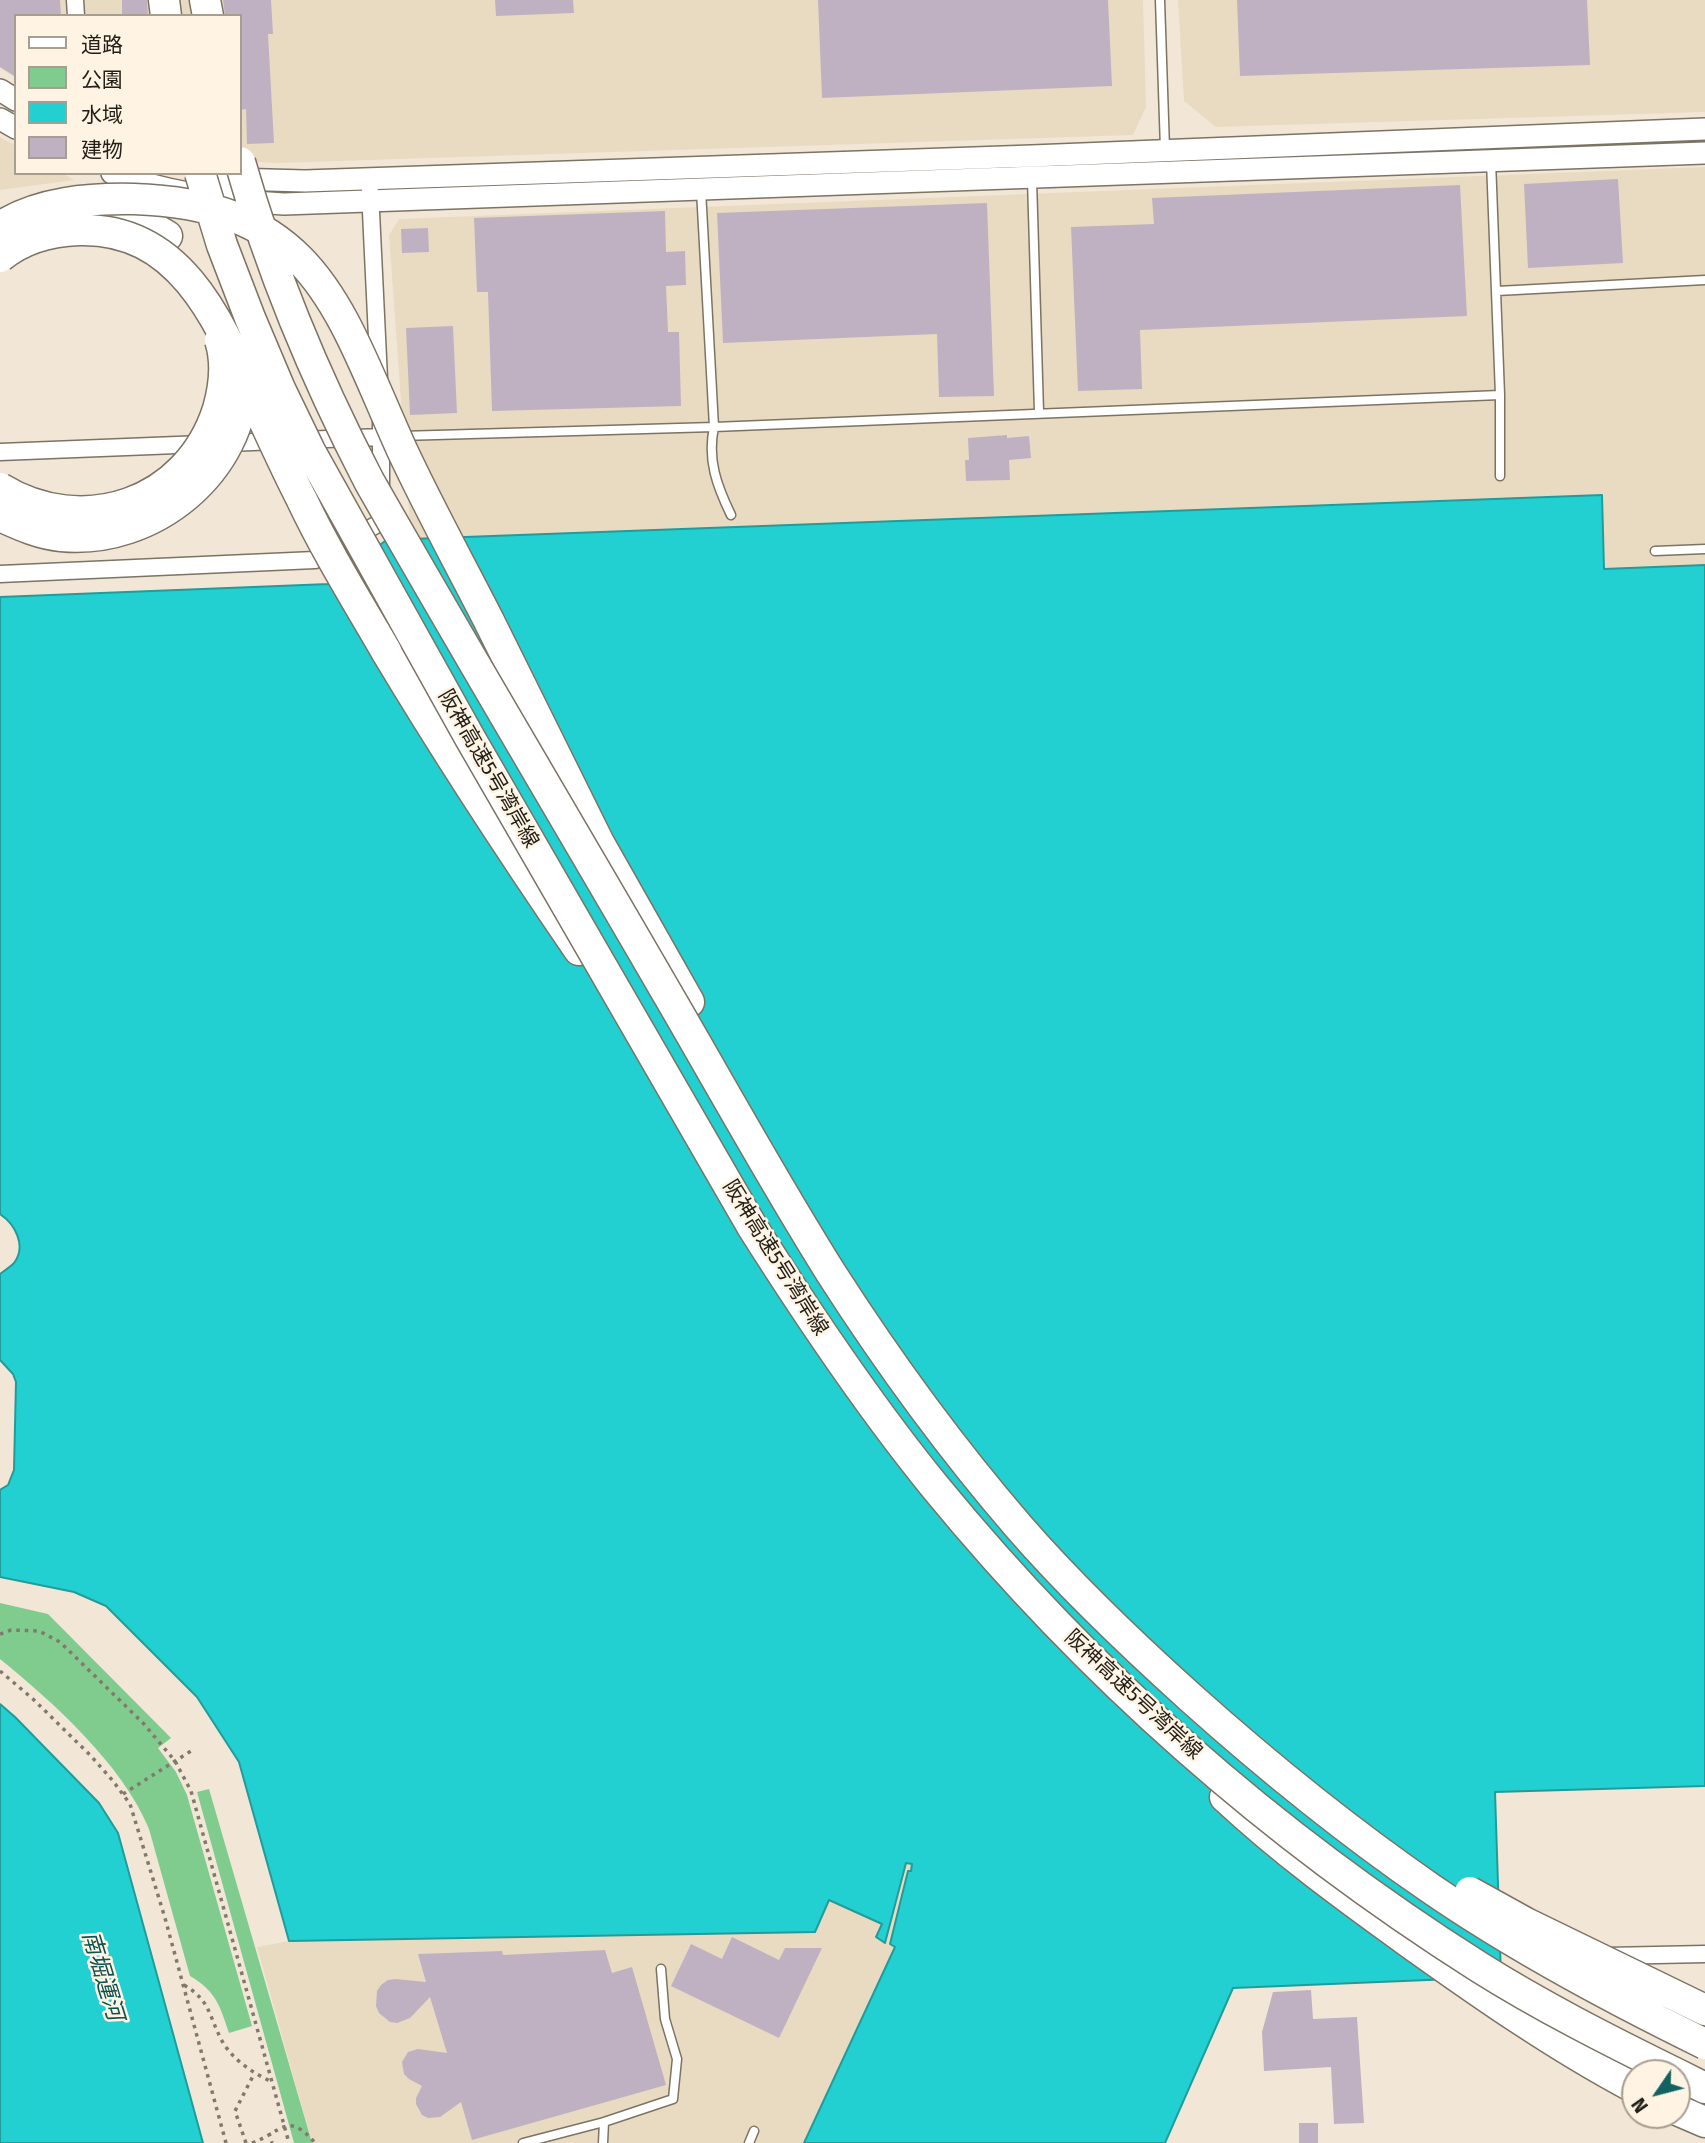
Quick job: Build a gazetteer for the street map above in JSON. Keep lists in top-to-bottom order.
{
  "streets": {
    "highway": ["阪神高速5号湾岸線"]
  },
  "water": ["南堀運河"],
  "legend": [
    "道路",
    "公園",
    "水域",
    "建物"
  ],
  "north": "bottom left"
}
